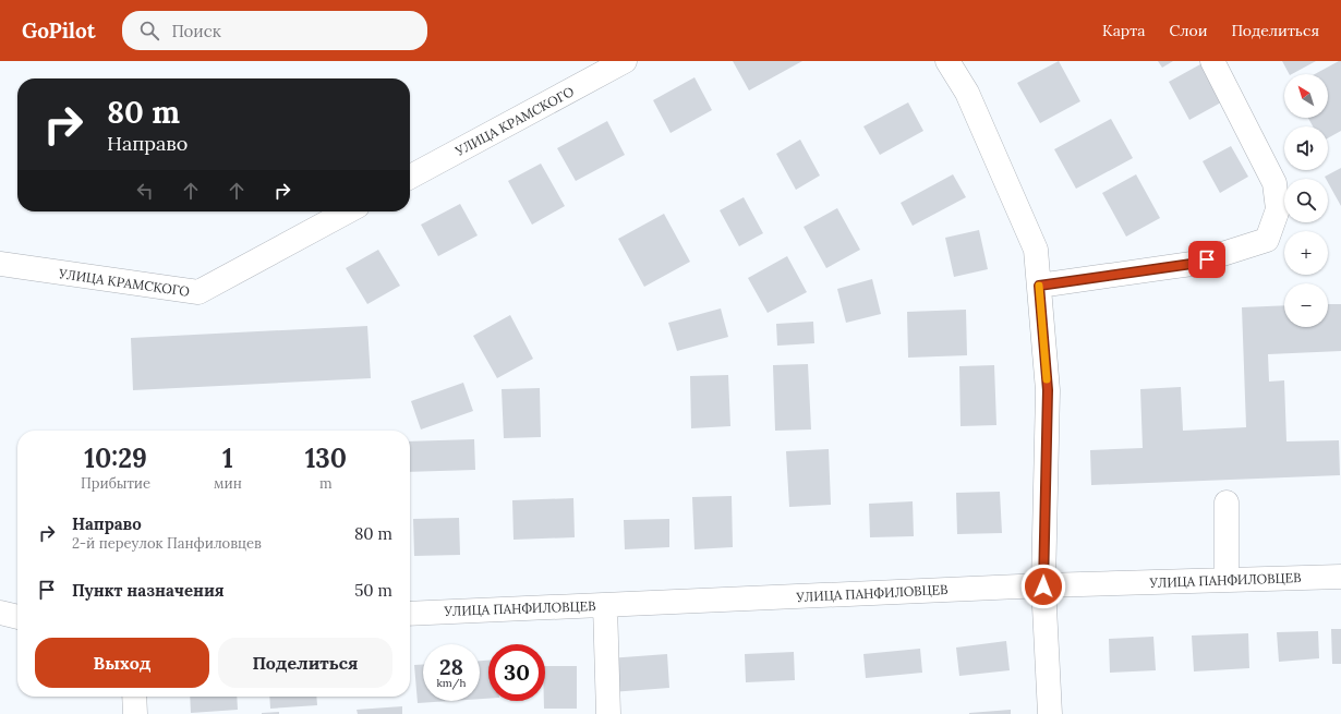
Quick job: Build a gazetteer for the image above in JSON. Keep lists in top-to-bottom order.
{
  "streets": {
    "street": ["УЛИЦА КРАМСКОГО", "УЛИЦА ПАНФИЛОВЦЕВ"]
  },
  "north": "top left",
  "page": {
    "header": "GoPilot",
    "search": "Поиск",
    "nav": ["Карта", "Слои", "Поделиться"],
    "map_buttons": ["+", "−"],
    "turn": ["80 m", "Направо"],
    "eta": [
      "10:29",
      "Прибытие",
      "1",
      "мин",
      "130",
      "m"
    ],
    "list": [
      {
        "name": "Направо",
        "note": "2-й переулок Панфиловцев",
        "value": "80 m"
      },
      {
        "name": "Пункт назначения",
        "value": "50 m"
      }
    ],
    "buttons": ["Выход", "Поделиться"],
    "speed": "28 km/h",
    "limit": "30"
  }
}
